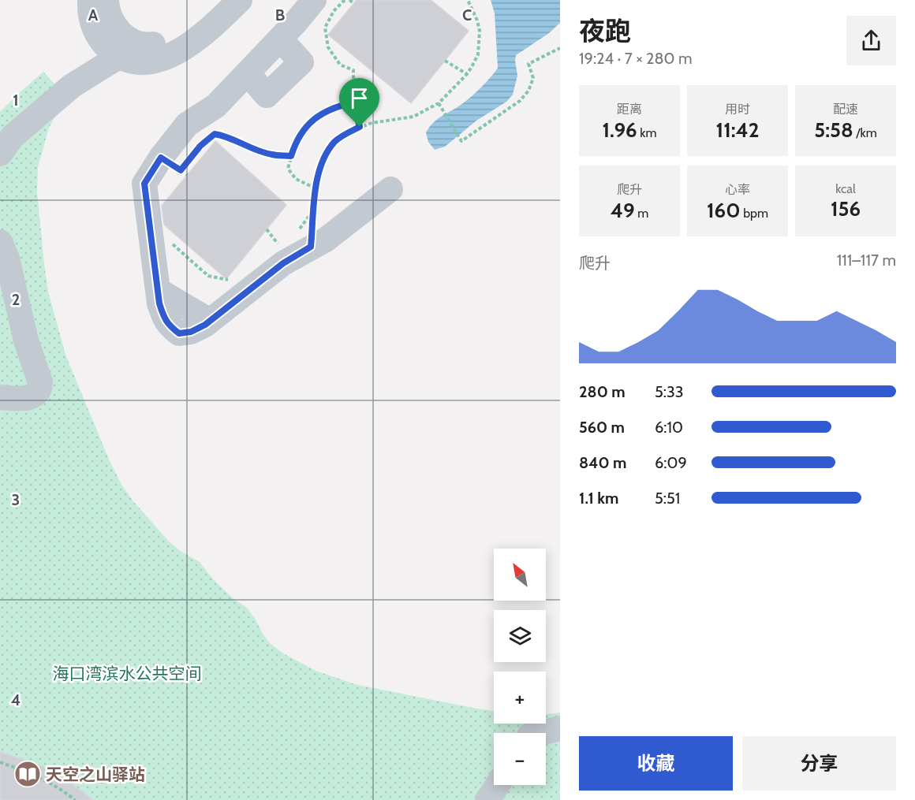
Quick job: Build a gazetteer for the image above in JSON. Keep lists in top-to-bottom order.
{
  "parks": ["海口湾滨水公共空间"],
  "places": {
    "library": ["天空之山驿站"]
  },
  "north": "top left",
  "page": {
    "heading": ["夜跑", "19:24 · 7 × 280 m"],
    "stats": [
      ["距离", "1.96 km"],
      ["用时", "11:42"],
      ["配速", "5:58 /km"],
      ["爬升", "49 m"],
      ["心率", "160 bpm"],
      ["kcal", "156"]
    ],
    "chart": ["爬升", "111–117 m"],
    "list": [
      {
        "name": "280 m",
        "note": "5:33"
      },
      {
        "name": "560 m",
        "note": "6:10"
      },
      {
        "name": "840 m",
        "note": "6:09"
      },
      {
        "name": "1.1 km",
        "note": "5:51"
      }
    ],
    "map_buttons": ["+", "−"],
    "buttons": ["收藏", "分享"]
  },
  "grid": {
    "columns": ["A", "B", "C"],
    "rows": [
      "1",
      "2",
      "3",
      "4"
    ]
  }
}
